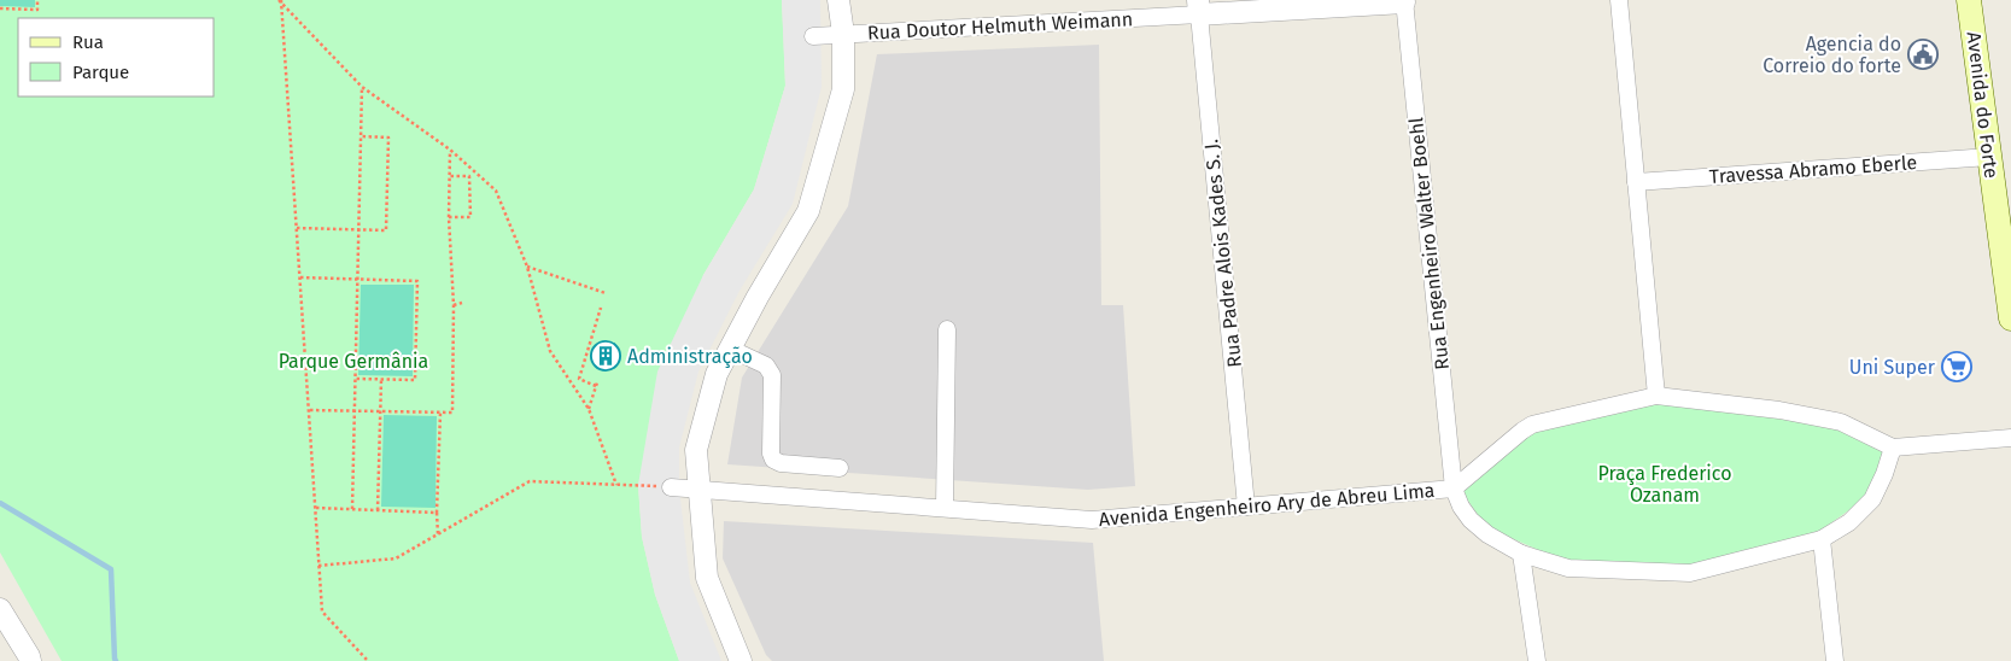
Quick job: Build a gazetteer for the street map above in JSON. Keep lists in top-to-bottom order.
{
  "streets": {
    "main road": ["Avenida do Forte"],
    "street": [
      "Rua Doutor Helmuth Weimann",
      "Travessa Abramo Eberle",
      "Rua Engenheiro Walter Boehl",
      "Rua Padre Alois Kades S. J.",
      "Avenida Engenheiro Ary de Abreu Lima"
    ]
  },
  "crossings": [
    ["Rua Doutor Helmuth Weimann", "Rua Engenheiro Walter Boehl"],
    ["Rua Doutor Helmuth Weimann", "Rua Padre Alois Kades S. J."],
    ["Avenida do Forte", "Travessa Abramo Eberle"],
    ["Rua Engenheiro Walter Boehl", "Avenida Engenheiro Ary de Abreu Lima"],
    ["Rua Padre Alois Kades S. J.", "Avenida Engenheiro Ary de Abreu Lima"]
  ],
  "parks": ["Parque Germânia", "Praça Frederico Ozanam"],
  "places": {
    "public building": ["Agencia do Correio do forte"],
    "building": ["Administração"],
    "supermarket": ["Uni Super"]
  },
  "legend": ["Rua", "Parque"]
}
